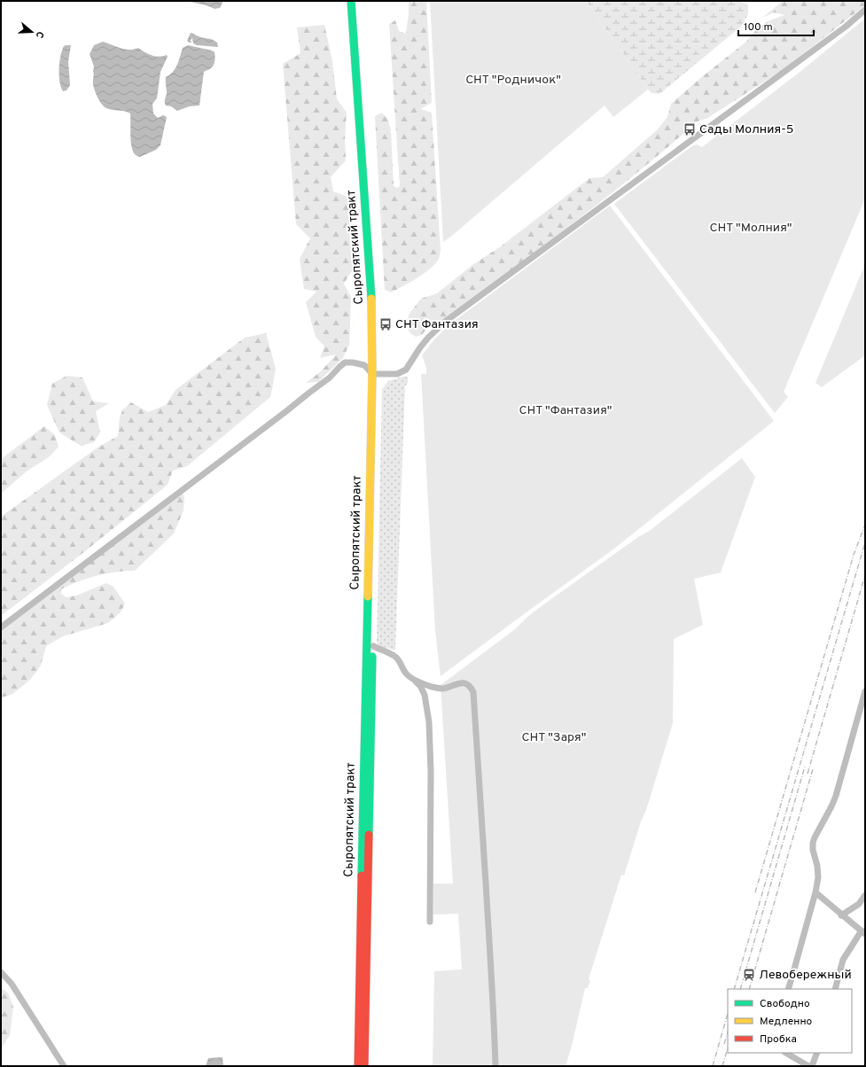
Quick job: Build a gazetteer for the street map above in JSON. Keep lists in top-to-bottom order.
{
  "streets": {
    "main road": ["Сыропятский тракт"]
  },
  "parks": [
    "СНТ \"Родничок\"",
    "СНТ \"Молния\"",
    "СНТ \"Фантазия\"",
    "СНТ \"Заря\""
  ],
  "places": {
    "bus stop": ["Сады Молния-5", "СНТ Фантазия"],
    "station": ["Левобережный"]
  },
  "legend": ["Свободно", "Медленно", "Пробка"],
  "scale_bar": "100 m",
  "north": "right"
}
